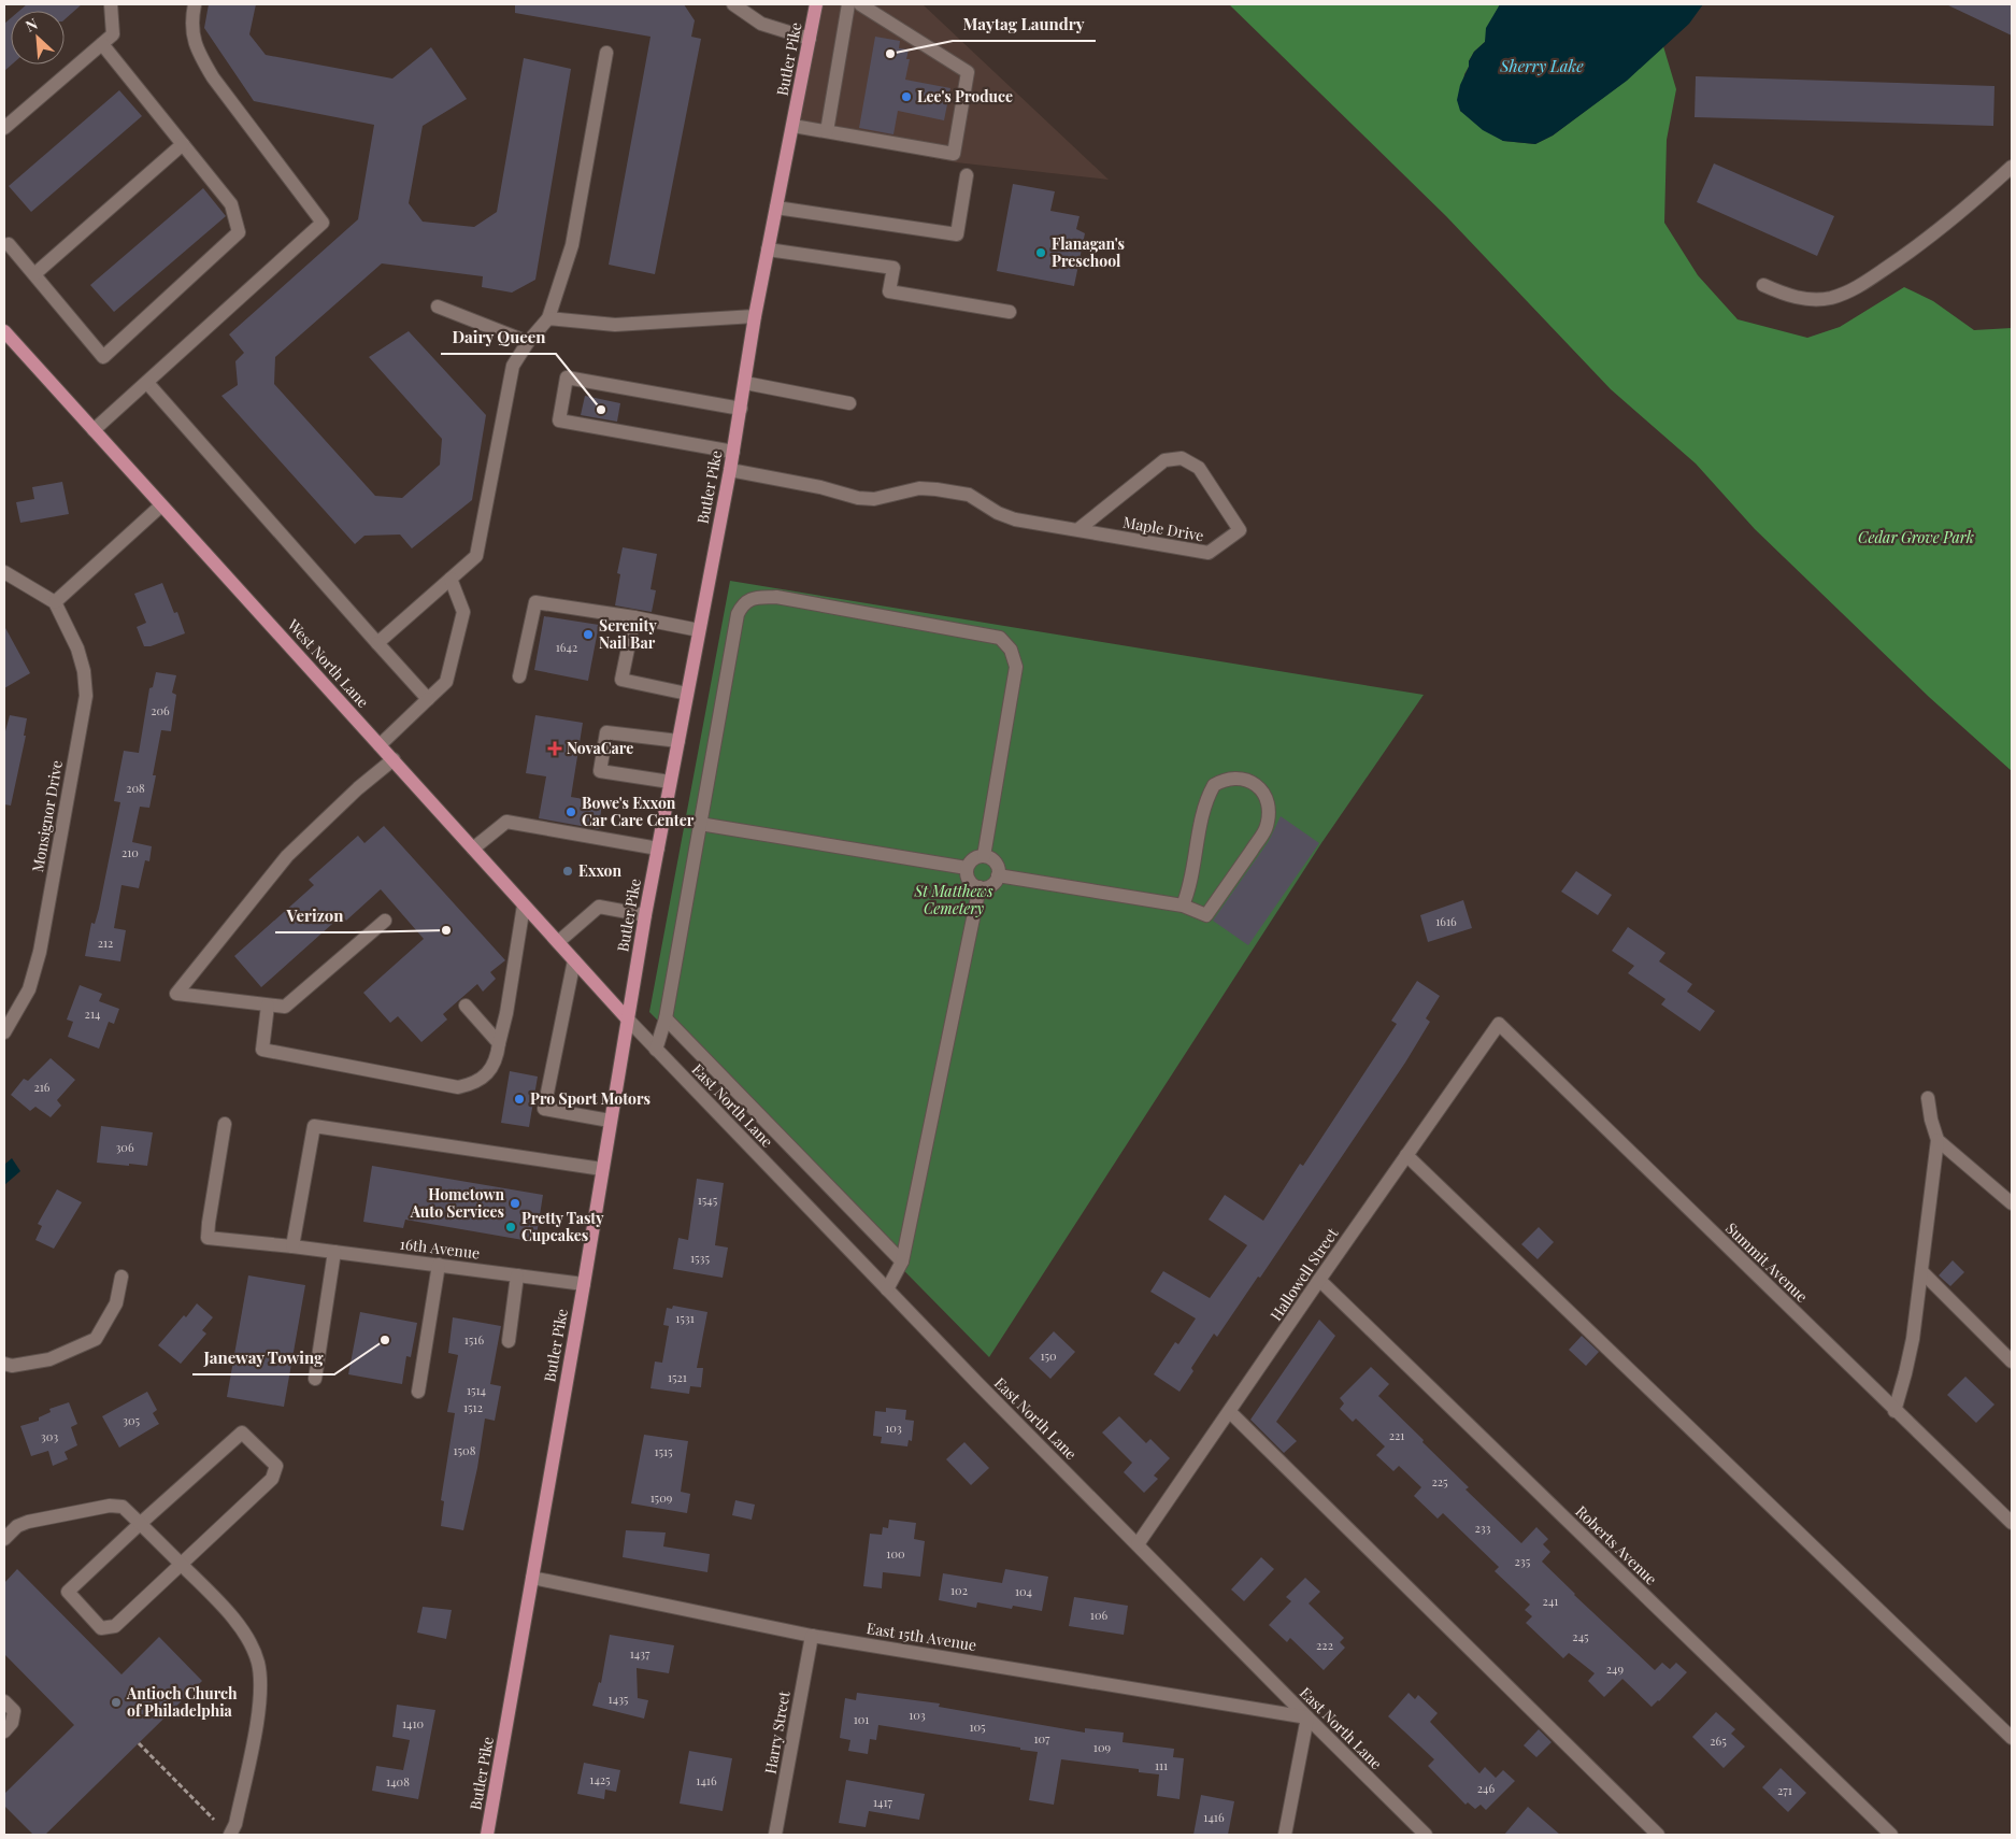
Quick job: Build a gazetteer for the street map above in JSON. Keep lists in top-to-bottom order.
{
  "streets": {
    "main road": ["Butler Pike", "West North Lane"],
    "street": [
      "Maple Drive",
      "Monsignor Drive",
      "East North Lane",
      "16th Avenue",
      "Summit Avenue",
      "Hallowell Street",
      "Roberts Avenue",
      "East 15th Avenue",
      "Harry Street"
    ]
  },
  "crossings": [
    ["Butler Pike", "Maple Drive"],
    ["Butler Pike", "West North Lane"],
    ["Butler Pike", "East North Lane"],
    ["Butler Pike", "16th Avenue"],
    ["Butler Pike", "East 15th Avenue"],
    ["West North Lane", "East North Lane"],
    ["East North Lane", "Hallowell Street"],
    ["East North Lane", "East 15th Avenue"],
    ["Summit Avenue", "Hallowell Street"],
    ["Hallowell Street", "Roberts Avenue"],
    ["East 15th Avenue", "Harry Street"]
  ],
  "water": ["Sherry Lake"],
  "parks": ["Cedar Grove Park", "St Matthews Cemetery"],
  "places": {
    "other": [
      "Maytag Laundry",
      "Lee's Produce",
      "Flanagan's Preschool",
      "Dairy Queen",
      "Serenity Nail Bar",
      "Bowe's Exxon Car Care Center",
      "Exxon",
      "Verizon",
      "Pro Sport Motors",
      "Hometown Auto Services",
      "Pretty Tasty Cupcakes",
      "Janeway Towing",
      "Antioch Church of Philadelphia"
    ],
    "health": ["NovaCare"]
  },
  "house_numbers": [
    "1642",
    "206",
    "208",
    "210",
    "1616",
    "212",
    "214",
    "216",
    "306",
    "1545",
    "1535",
    "1531",
    "1516",
    "150",
    "1521",
    "1514",
    "1512",
    "305",
    "103",
    "221",
    "303",
    "1508",
    "1515",
    "225",
    "1509",
    "233",
    "100",
    "235",
    "102",
    "104",
    "241",
    "106",
    "245",
    "222",
    "1437",
    "249",
    "1435",
    "103",
    "101",
    "1410",
    "105",
    "107",
    "265",
    "109",
    "111",
    "1425",
    "1416",
    "1408",
    "246",
    "271",
    "1417",
    "1416"
  ],
  "north": "top left"
}
